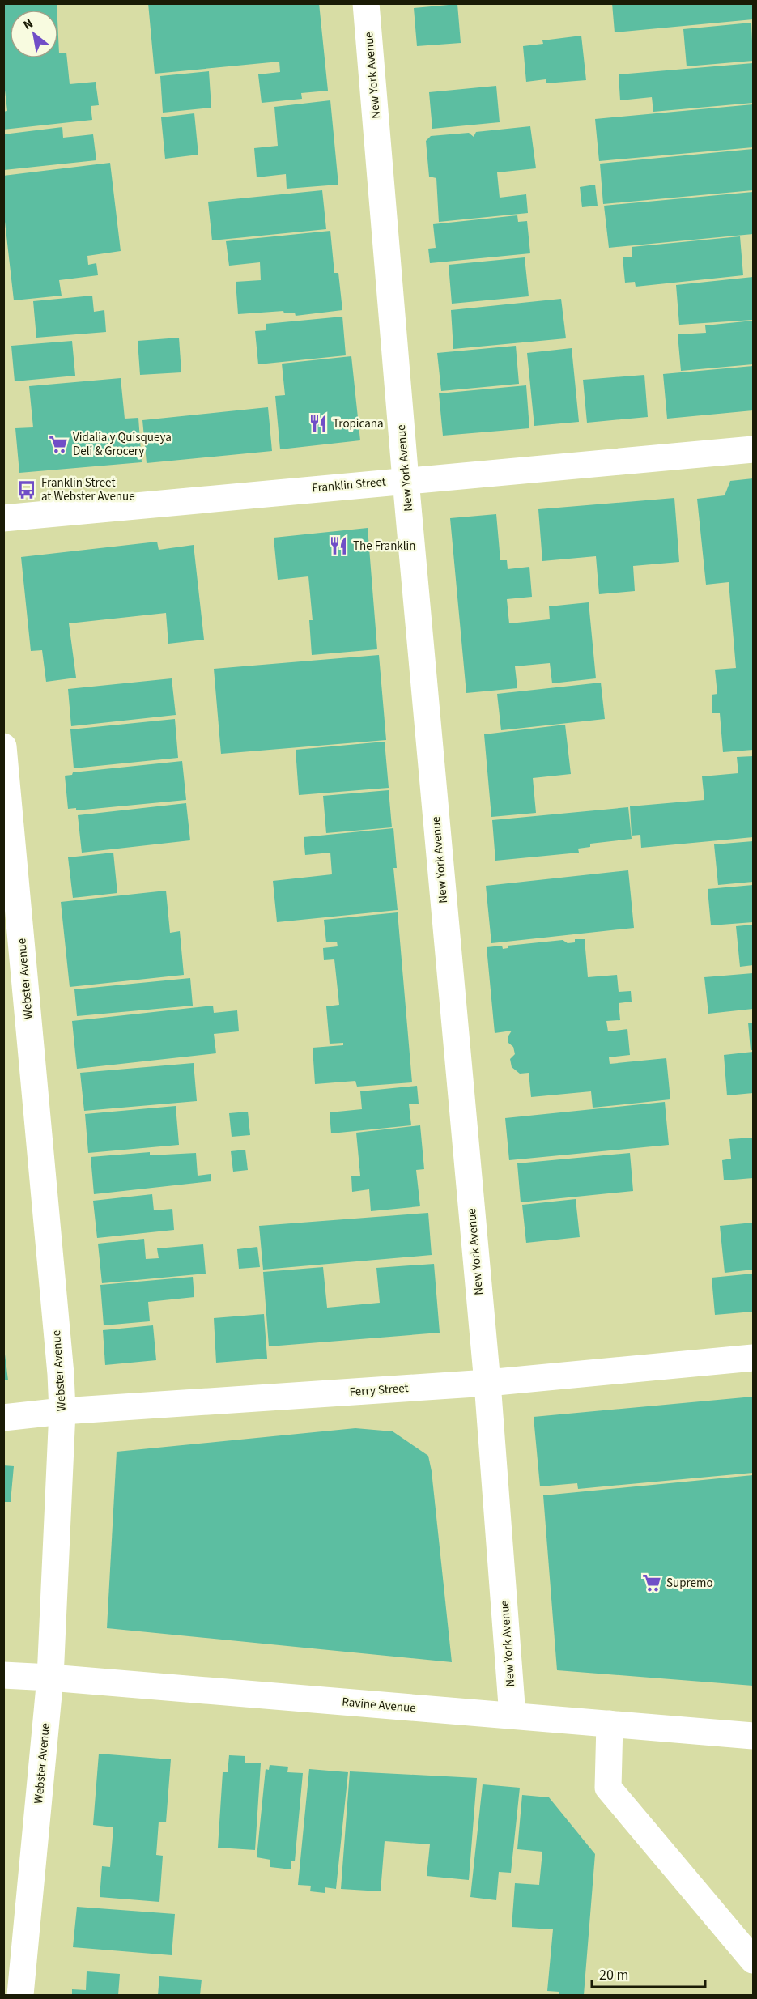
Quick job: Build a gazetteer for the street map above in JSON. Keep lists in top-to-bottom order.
{
  "streets": {
    "street": [
      "New York Avenue",
      "Franklin Street",
      "Webster Avenue",
      "Ferry Street",
      "Ravine Avenue"
    ]
  },
  "crossings": [
    ["New York Avenue", "Franklin Street"],
    ["New York Avenue", "Ferry Street"],
    ["New York Avenue", "Ravine Avenue"],
    ["Webster Avenue", "Ferry Street"],
    ["Webster Avenue", "Ravine Avenue"]
  ],
  "places": {
    "restaurant": ["Tropicana", "The Franklin"],
    "supermarket": ["Vidalia y Quisqueya Deli & Grocery", "Supremo"],
    "bus stop": ["Franklin Street at Webster Avenue"]
  },
  "scale_bar": "20 m",
  "north": "top left"
}
